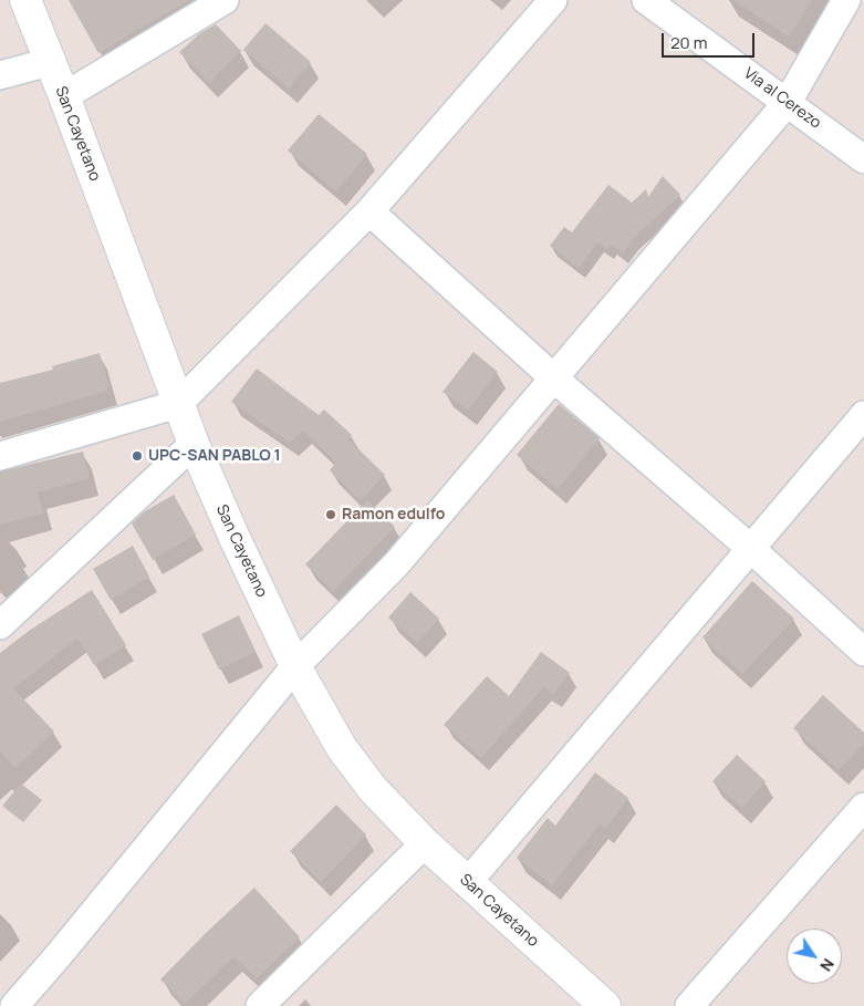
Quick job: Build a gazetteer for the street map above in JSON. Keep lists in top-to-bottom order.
{
  "streets": {
    "main road": ["San Cayetano"],
    "street": ["Via al Cerezo"]
  },
  "places": ["UPC-SAN PABLO 1", "Ramon edulfo"],
  "scale_bar": "20 m",
  "north": "bottom right"
}
